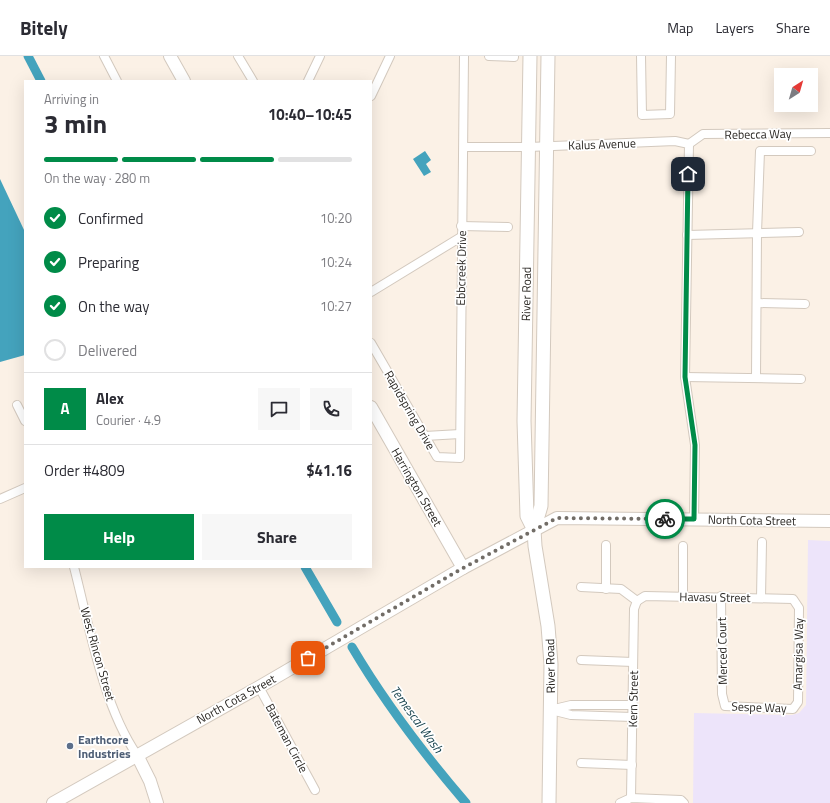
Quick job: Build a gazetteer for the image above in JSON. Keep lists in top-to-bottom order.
{
  "streets": {
    "main road": ["River Road"],
    "street": [
      "Rebecca Way",
      "Kalus Avenue",
      "Ebbcreek Drive",
      "Rapidspring Drive",
      "Harrington Street",
      "North Cota Street",
      "Havasu Street",
      "Merced Court",
      "West Rincon Street",
      "Amargisa Way",
      "Kern Street",
      "Sespe Way",
      "Bateman Circle"
    ]
  },
  "crossings": [
    ["Rebecca Way", "Kalus Avenue"],
    ["Kalus Avenue", "Ebbcreek Drive"],
    ["Kalus Avenue", "River Road"],
    ["Ebbcreek Drive", "Rapidspring Drive"],
    ["River Road", "North Cota Street"],
    ["Harrington Street", "North Cota Street"],
    ["North Cota Street", "West Rincon Street"],
    ["North Cota Street", "Bateman Circle"],
    ["Havasu Street", "Merced Court"],
    ["Havasu Street", "Amargisa Way"],
    ["Havasu Street", "Kern Street"],
    ["Merced Court", "Sespe Way"],
    ["Amargisa Way", "Sespe Way"]
  ],
  "water": ["Temescal Wash"],
  "places": ["Earthcore Industries"],
  "north": "top right",
  "page": {
    "header": "Bitely",
    "nav": ["Map", "Layers", "Share"],
    "heading": ["3 min", "Arriving in", "10:40–10:45"],
    "panel": [
      "Alex",
      "Courier · 4.9",
      "Order #4809",
      "$41.16"
    ],
    "bar": "On the way · 280 m",
    "list": [
      ["Confirmed", "10:20"],
      ["Preparing", "10:24"],
      ["On the way", "10:27"],
      "Delivered"
    ],
    "round": "A",
    "buttons": ["Help", "Share"]
  }
}
